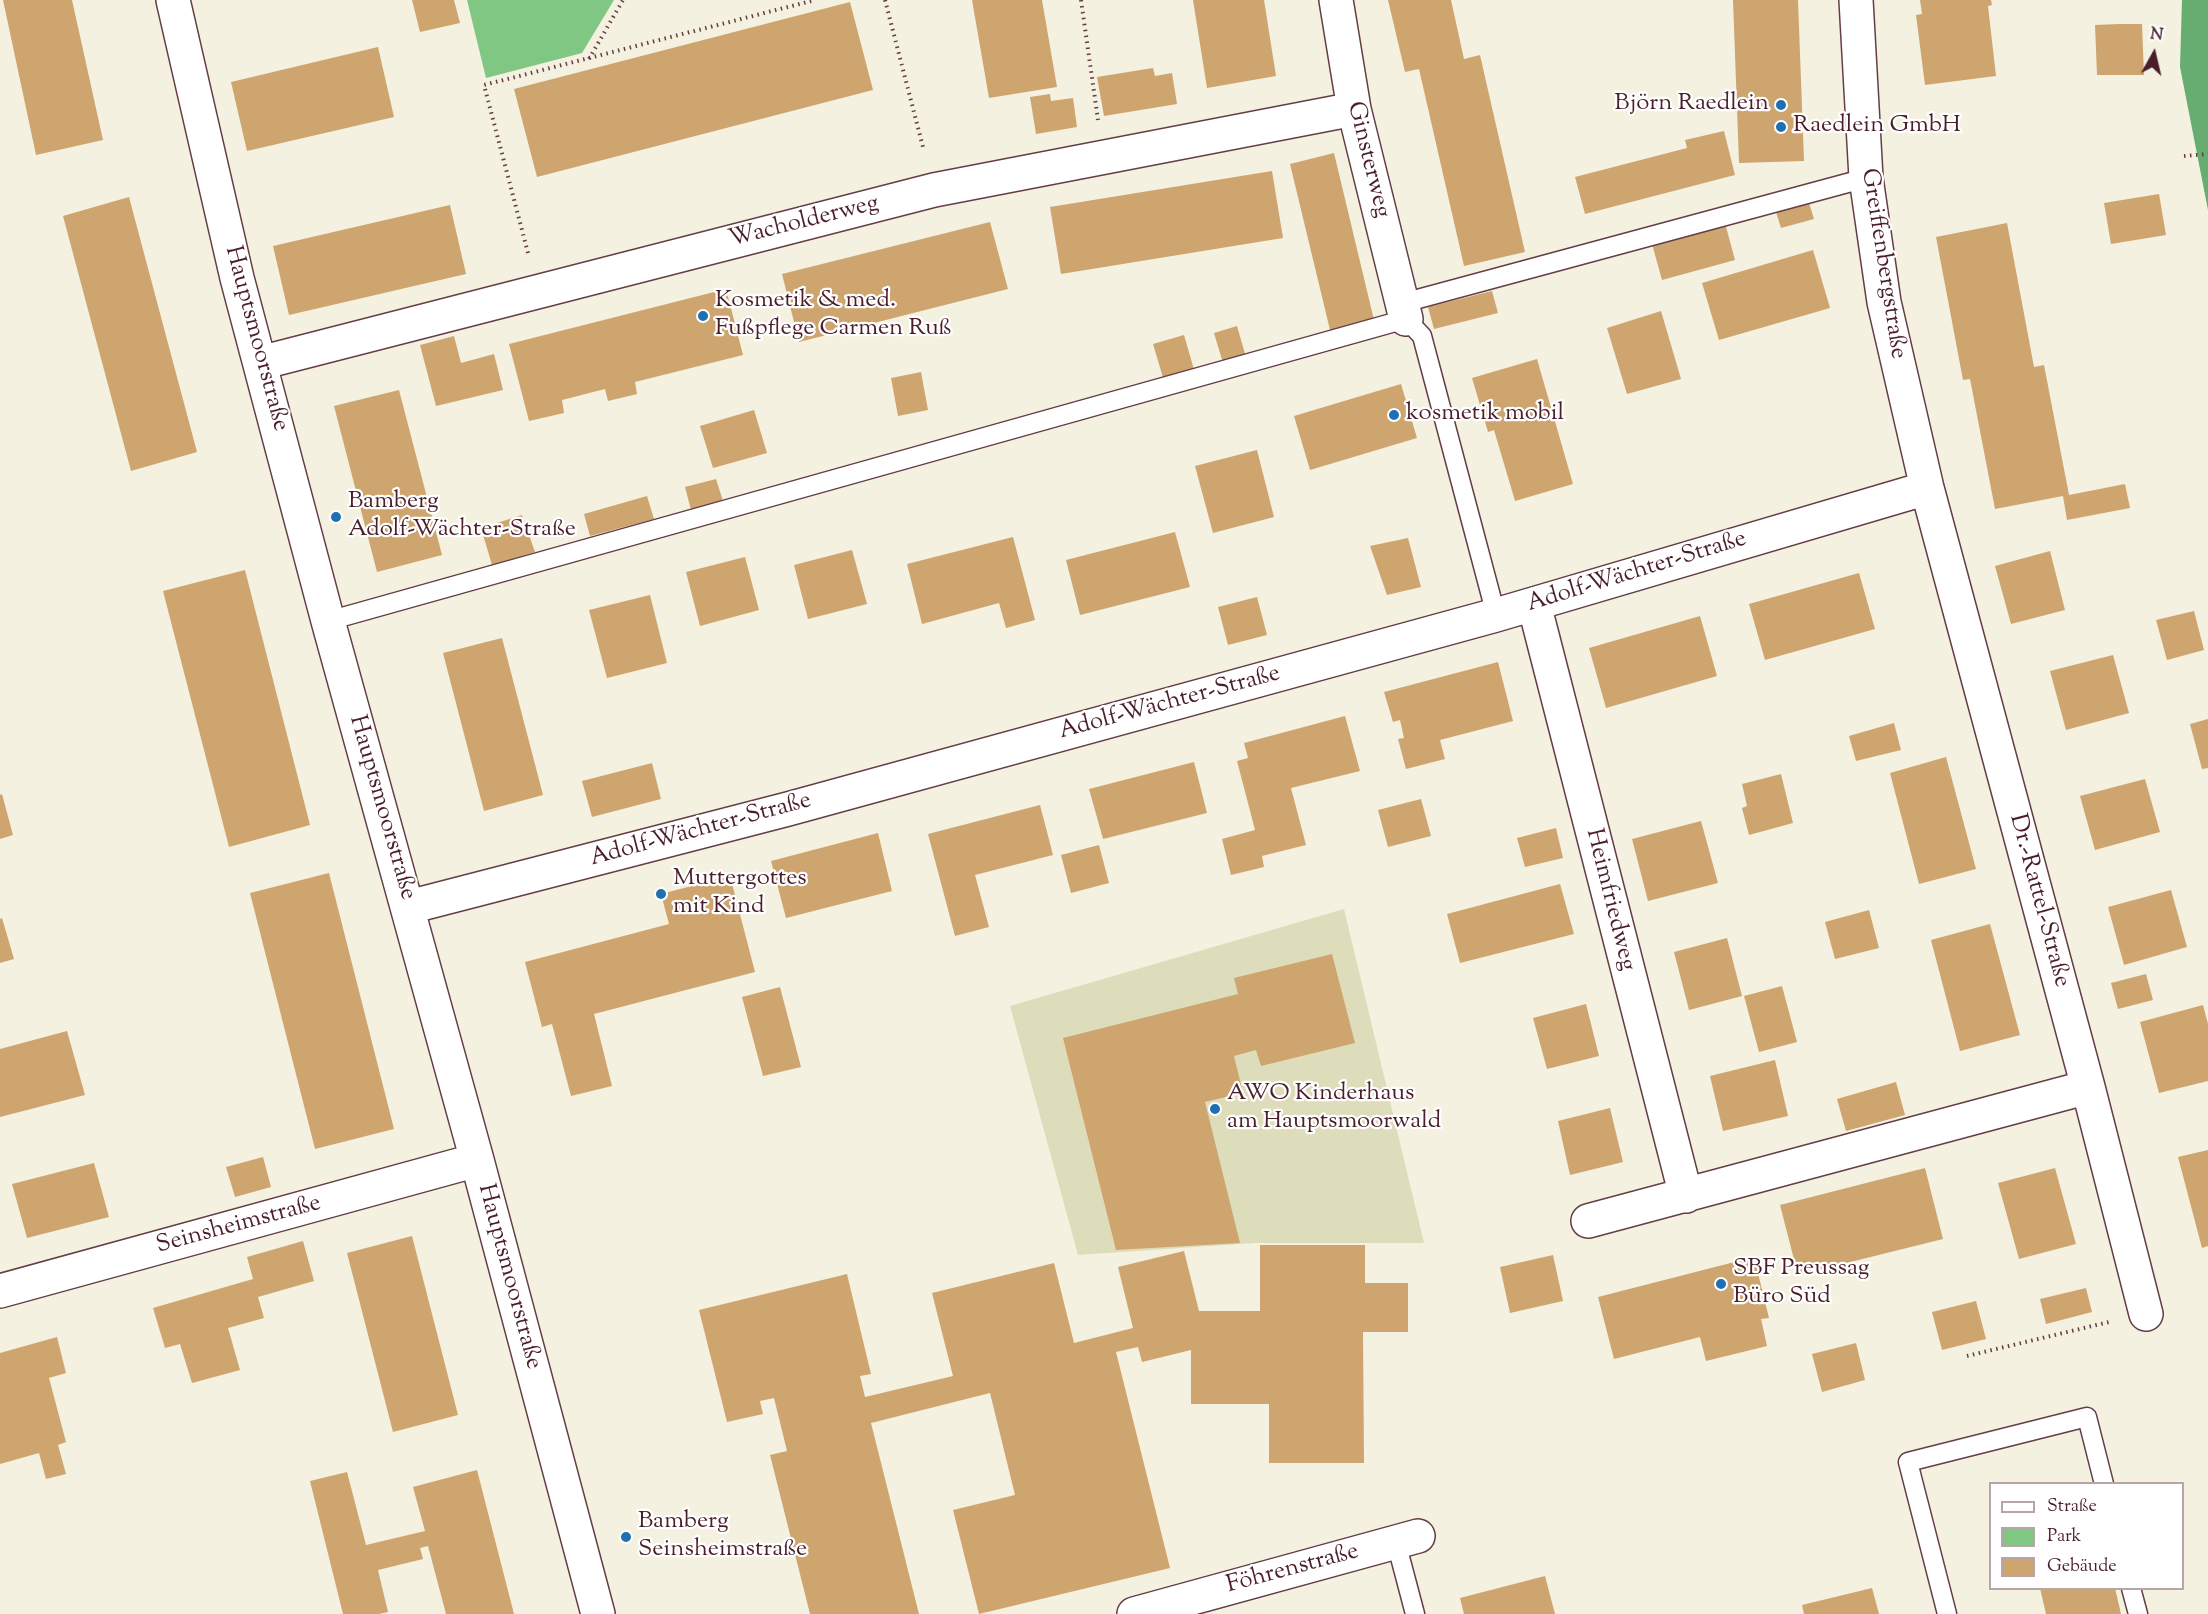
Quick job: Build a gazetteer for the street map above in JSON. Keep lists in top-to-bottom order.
{
  "streets": {
    "street": [
      "Ginsterweg",
      "Wacholderweg",
      "Greiffenbergstraße",
      "Hauptsmoorstraße",
      "Adolf-Wächter-Straße",
      "Heimfriedweg",
      "Dr.-Rattel-Straße",
      "Seinsheimstraße",
      "Föhrenstraße"
    ]
  },
  "crossings": [
    ["Ginsterweg", "Wacholderweg"],
    ["Wacholderweg", "Hauptsmoorstraße"],
    ["Greiffenbergstraße", "Adolf-Wächter-Straße"],
    ["Greiffenbergstraße", "Dr.-Rattel-Straße"],
    ["Hauptsmoorstraße", "Adolf-Wächter-Straße"],
    ["Hauptsmoorstraße", "Seinsheimstraße"],
    ["Adolf-Wächter-Straße", "Heimfriedweg"],
    ["Adolf-Wächter-Straße", "Dr.-Rattel-Straße"]
  ],
  "places": [
    "Björn Raedlein",
    "Raedlein GmbH",
    "Kosmetik & med. Fußpflege Carmen Ruß",
    "kosmetik mobil",
    "Bamberg Adolf-Wächter-Straße",
    "Muttergottes mit Kind",
    "AWO Kinderhaus am Hauptsmoorwald",
    "SBF Preussag Büro Süd",
    "Bamberg Seinsheimstraße"
  ],
  "legend": ["Straße", "Park", "Gebäude"],
  "north": "top"
}
